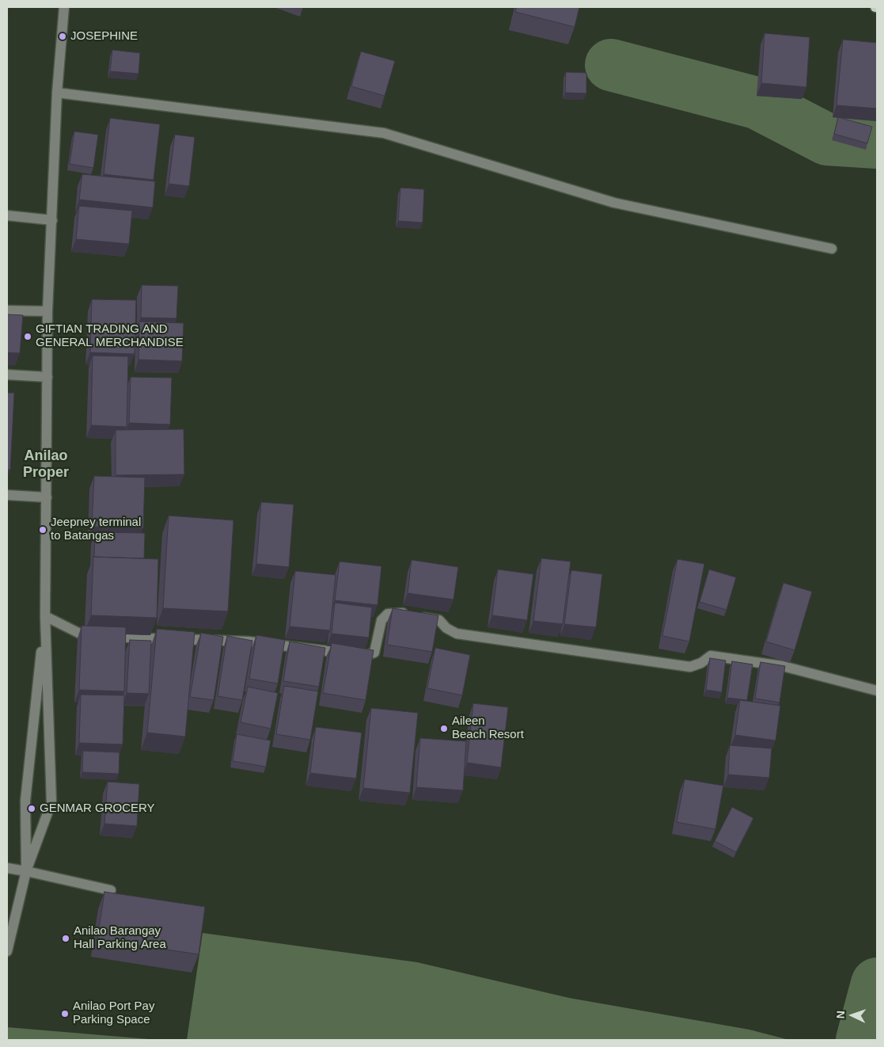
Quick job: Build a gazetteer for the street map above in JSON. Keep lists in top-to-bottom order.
{
  "districts": ["Anilao Proper"],
  "places": [
    "JOSEPHINE",
    "GIFTIAN TRADING AND GENERAL MERCHANDISE",
    "Jeepney terminal to Batangas",
    "Aileen Beach Resort",
    "GENMAR GROCERY",
    "Anilao Barangay Hall Parking Area",
    "Anilao Port Pay Parking Space"
  ],
  "north": "left"
}
